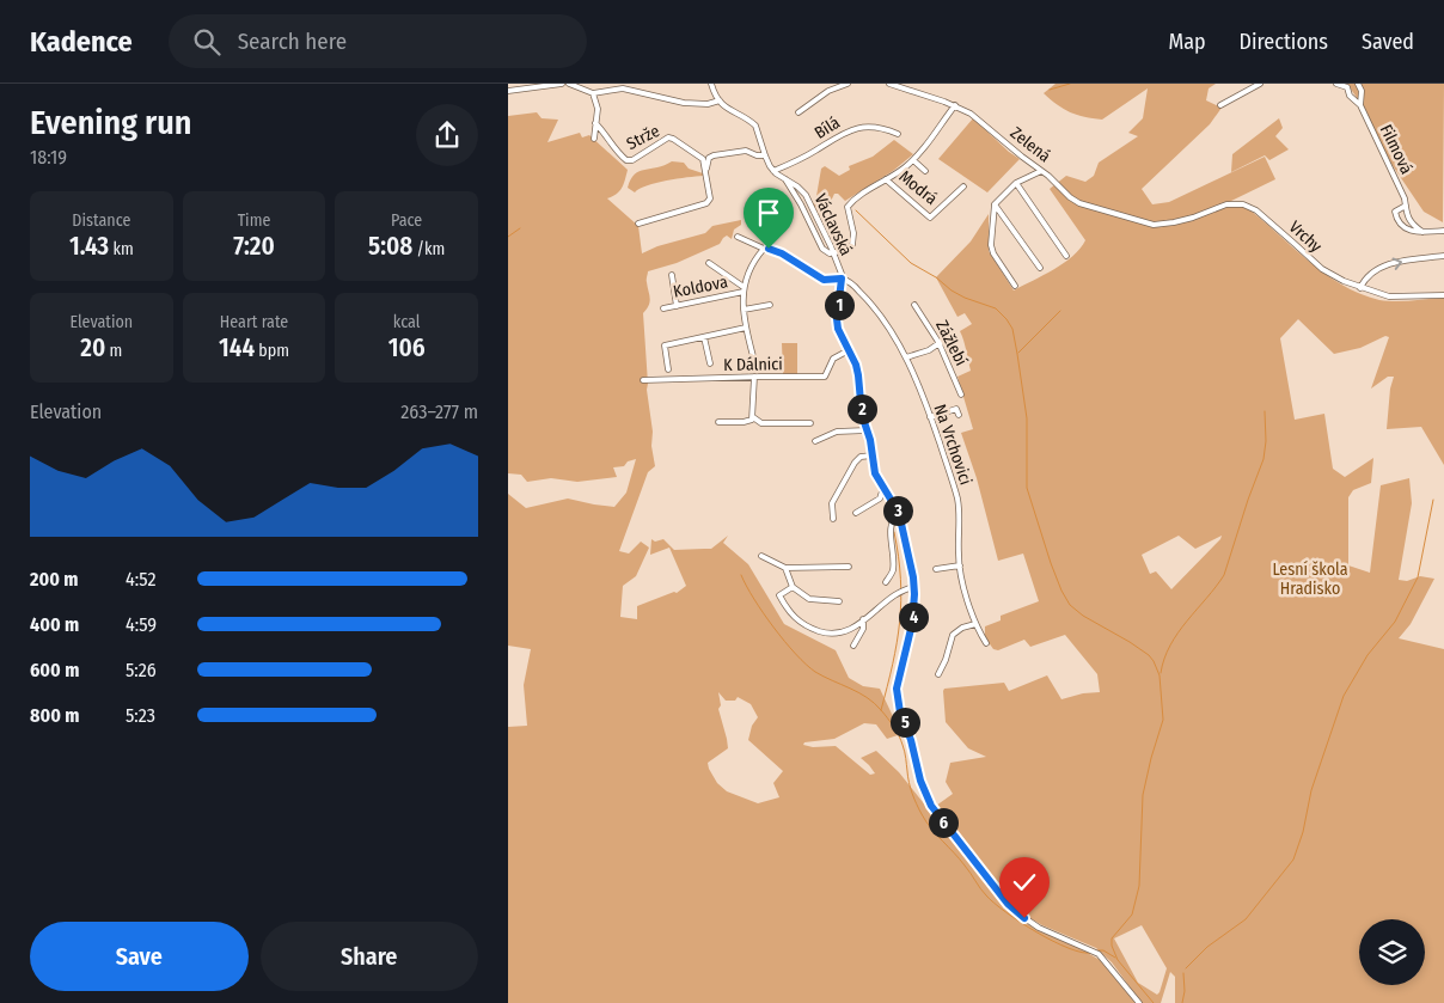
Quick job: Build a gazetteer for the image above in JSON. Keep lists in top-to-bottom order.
{
  "streets": {
    "street": [
      "Bílá",
      "Strže",
      "Zelená",
      "Filmová",
      "Modrá",
      "Václavská",
      "Vrchy",
      "Koldova",
      "Zážlebí",
      "K Dálnici",
      "Na Vrchovici"
    ]
  },
  "crossings": [
    ["Bílá", "Václavská"],
    ["Zelená", "Modrá"],
    ["Zelená", "Vrchy"],
    ["Modrá", "Václavská"],
    ["Václavská", "K Dálnici"],
    ["Václavská", "Na Vrchovici"]
  ],
  "parks": ["Lesní škola Hradisko"],
  "page": {
    "header": "Kadence",
    "search": "Search here",
    "nav": ["Map", "Directions", "Saved"],
    "heading": ["Evening run", "18:19"],
    "stats": [
      ["Distance", "1.43 km"],
      ["Time", "7:20"],
      ["Pace", "5:08 /km"],
      ["Elevation", "20 m"],
      ["Heart rate", "144 bpm"],
      ["kcal", "106"]
    ],
    "pins": [
      "1",
      "2",
      "3",
      "4",
      "5",
      "6"
    ],
    "chart": ["Elevation", "263–277 m"],
    "list": [
      {
        "name": "200 m",
        "note": "4:52"
      },
      {
        "name": "400 m",
        "note": "4:59"
      },
      {
        "name": "600 m",
        "note": "5:26"
      },
      {
        "name": "800 m",
        "note": "5:23"
      }
    ],
    "buttons": ["Save", "Share"]
  }
}
